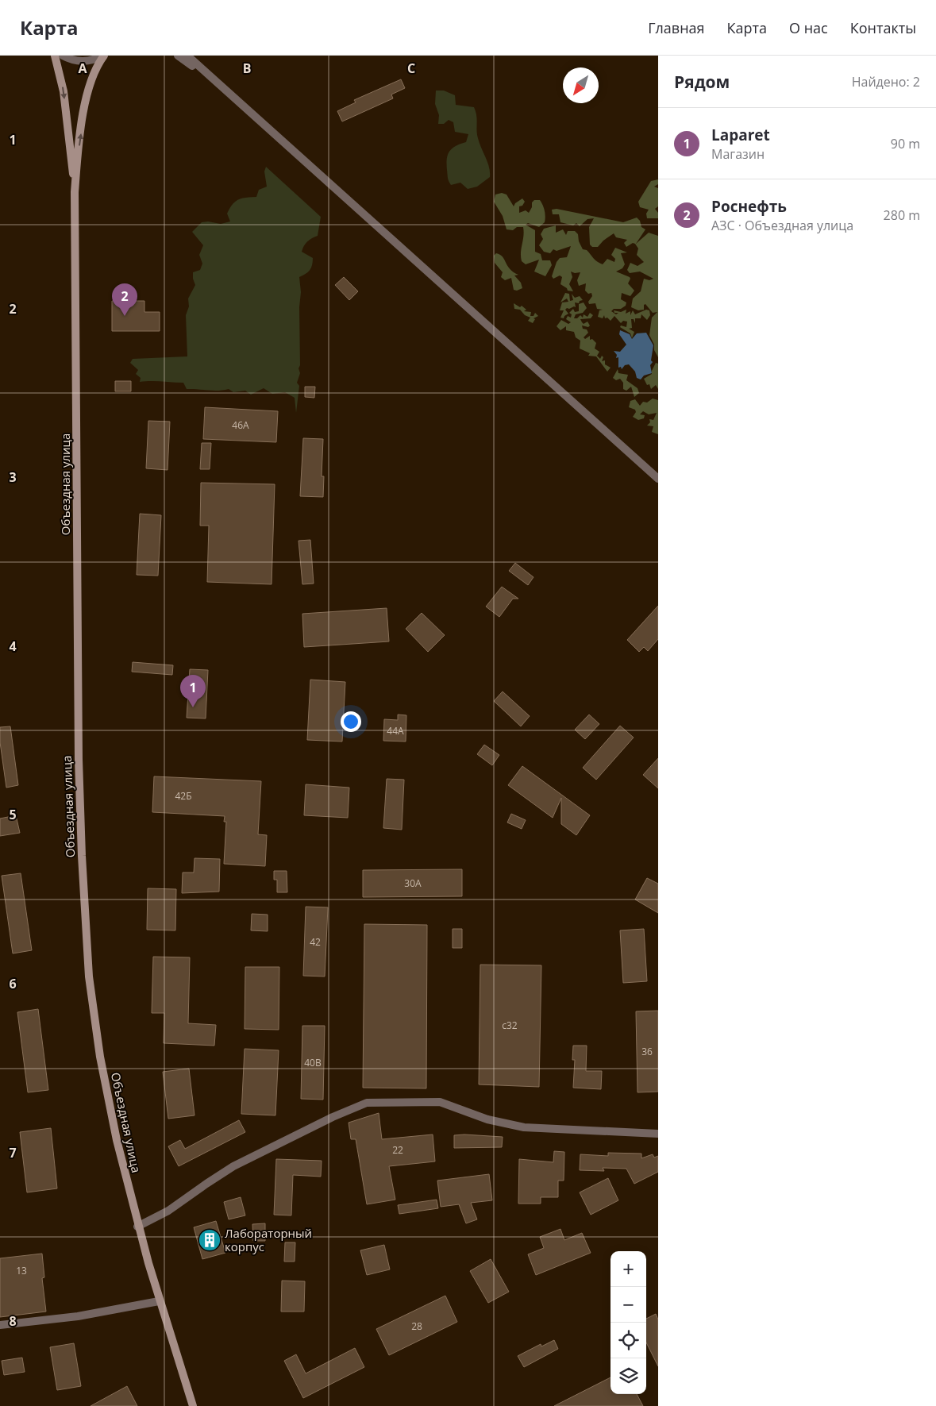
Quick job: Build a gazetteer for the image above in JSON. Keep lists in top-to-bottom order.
{
  "streets": {
    "main road": ["Объездная улица"]
  },
  "places": {
    "building": ["Лабораторный корпус"]
  },
  "house_numbers": [
    "46А",
    "44А",
    "42Б",
    "30А",
    "42",
    "с32",
    "36",
    "40В",
    "22",
    "13",
    "28"
  ],
  "north": "bottom left",
  "page": {
    "header": "Карта",
    "nav": [
      "Главная",
      "Карта",
      "О нас",
      "Контакты"
    ],
    "heading": ["Рядом", "Найдено: 2"],
    "list": [
      {
        "mark": "1",
        "name": "Laparet",
        "note": "Магазин",
        "value": "90 m"
      },
      {
        "mark": "2",
        "name": "Роснефть",
        "note": "АЗС · Объездная улица",
        "value": "280 m"
      }
    ],
    "pins": ["2", "1"],
    "map_buttons": ["+", "−"]
  },
  "grid": {
    "columns": ["A", "B", "C"],
    "rows": [
      "1",
      "2",
      "3",
      "4",
      "5",
      "6",
      "7",
      "8"
    ]
  }
}
